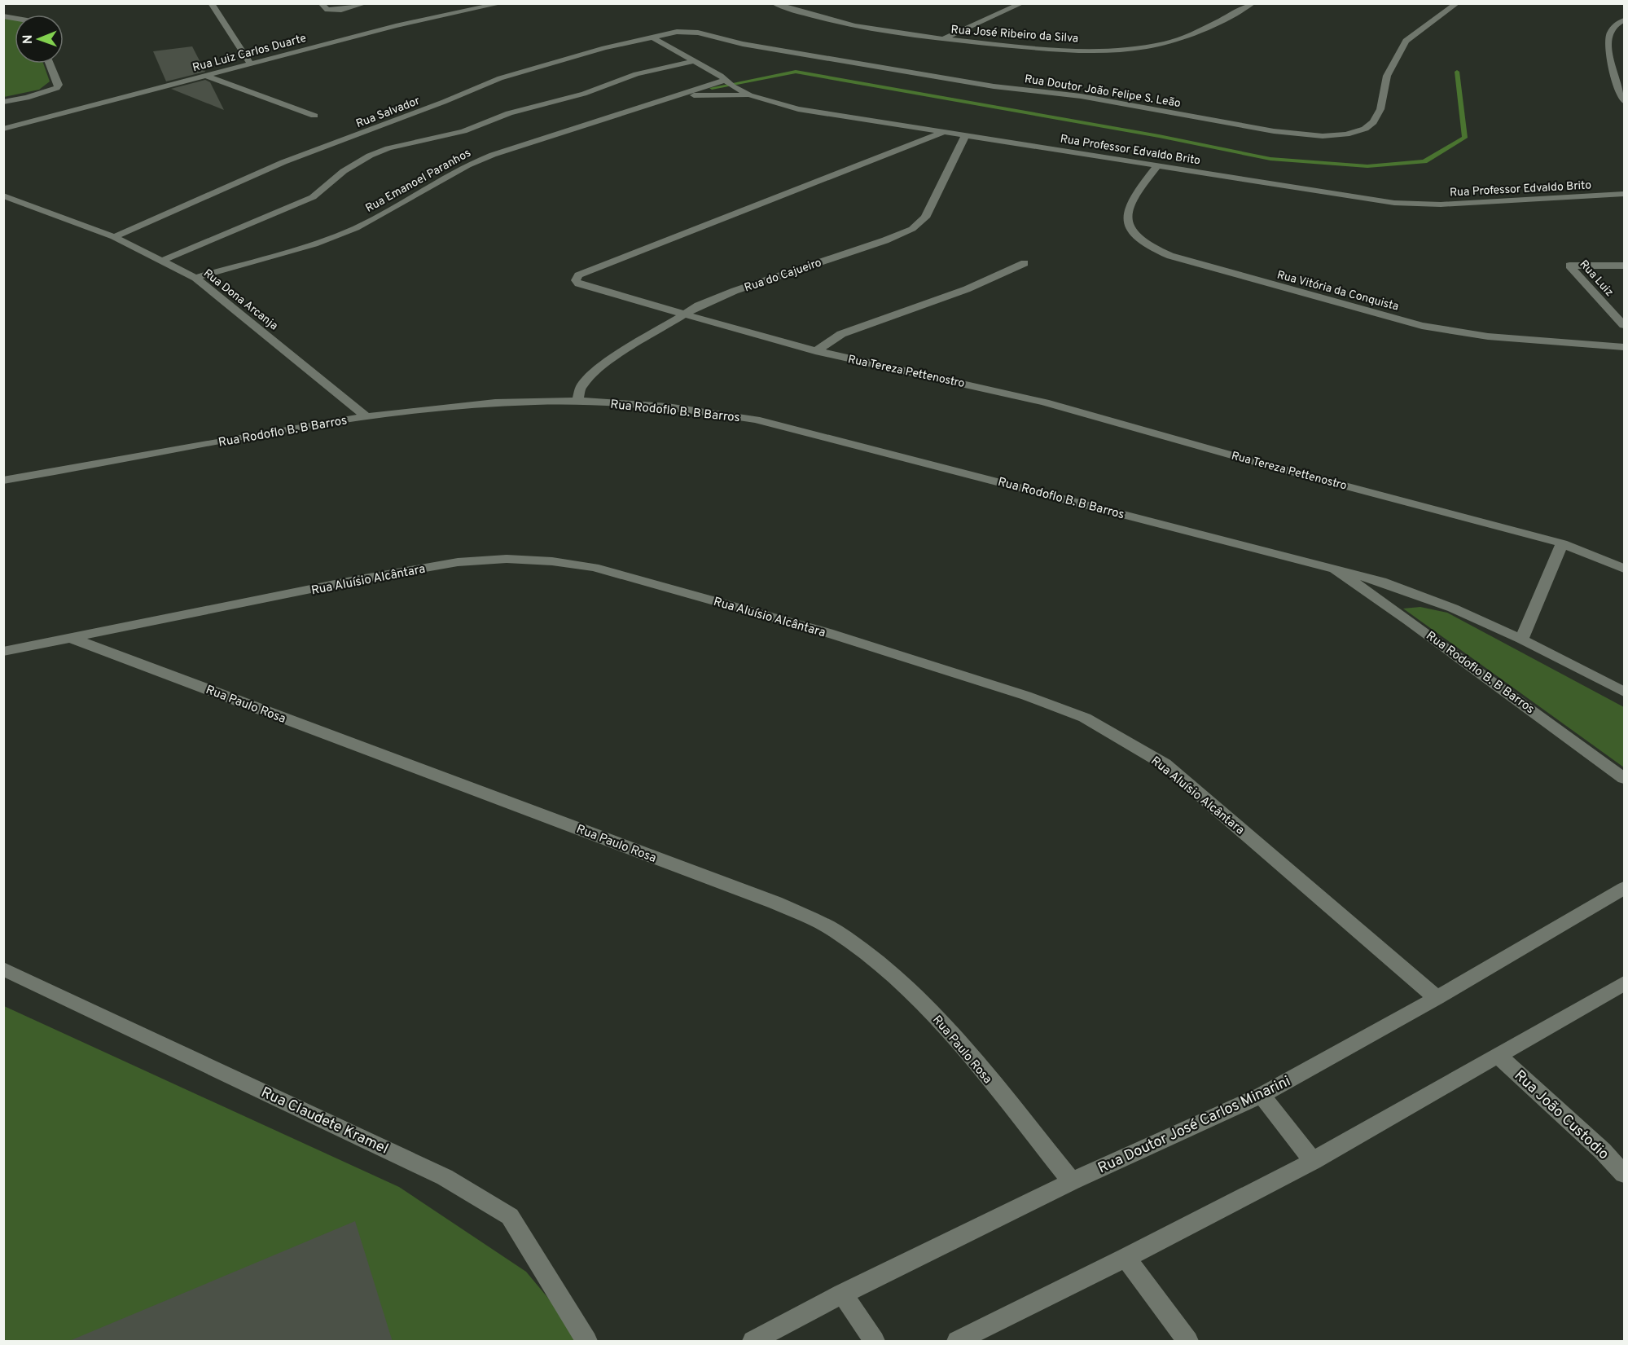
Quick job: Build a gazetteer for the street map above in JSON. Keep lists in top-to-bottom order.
{
  "streets": {
    "street": [
      "Rua José Ribeiro da Silva",
      "Rua Luiz Carlos Duarte",
      "Rua Doutor João Felipe S. Leão",
      "Rua Salvador",
      "Rua Professor Edvaldo Brito",
      "Rua Emanoel Paranhos",
      "Rua do Cajueiro",
      "Rua Luiz",
      "Rua Vitória da Conquista",
      "Rua Dona Arcanja",
      "Rua Tereza Pettenostro",
      "Rua Rodoflo B. B Barros",
      "Rua Aluísio Alcântara",
      "Rua Paulo Rosa",
      "Rua João Custodio",
      "Rua Claudete Kramel",
      "Rua Doutor José Carlos Minarini"
    ]
  },
  "crossings": [
    ["Rua Doutor João Felipe S. Leão", "Rua Salvador"],
    ["Rua Salvador", "Rua Professor Edvaldo Brito"],
    ["Rua Salvador", "Rua Dona Arcanja"],
    ["Rua Professor Edvaldo Brito", "Rua Emanoel Paranhos"],
    ["Rua Professor Edvaldo Brito", "Rua do Cajueiro"],
    ["Rua Professor Edvaldo Brito", "Rua Vitória da Conquista"],
    ["Rua Professor Edvaldo Brito", "Rua Tereza Pettenostro"],
    ["Rua Emanoel Paranhos", "Rua Dona Arcanja"],
    ["Rua do Cajueiro", "Rua Tereza Pettenostro"],
    ["Rua do Cajueiro", "Rua Rodoflo B. B Barros"],
    ["Rua Dona Arcanja", "Rua Rodoflo B. B Barros"],
    ["Rua Aluísio Alcântara", "Rua Paulo Rosa"],
    ["Rua Aluísio Alcântara", "Rua Doutor José Carlos Minarini"],
    ["Rua Paulo Rosa", "Rua Doutor José Carlos Minarini"]
  ],
  "north": "left"
}
